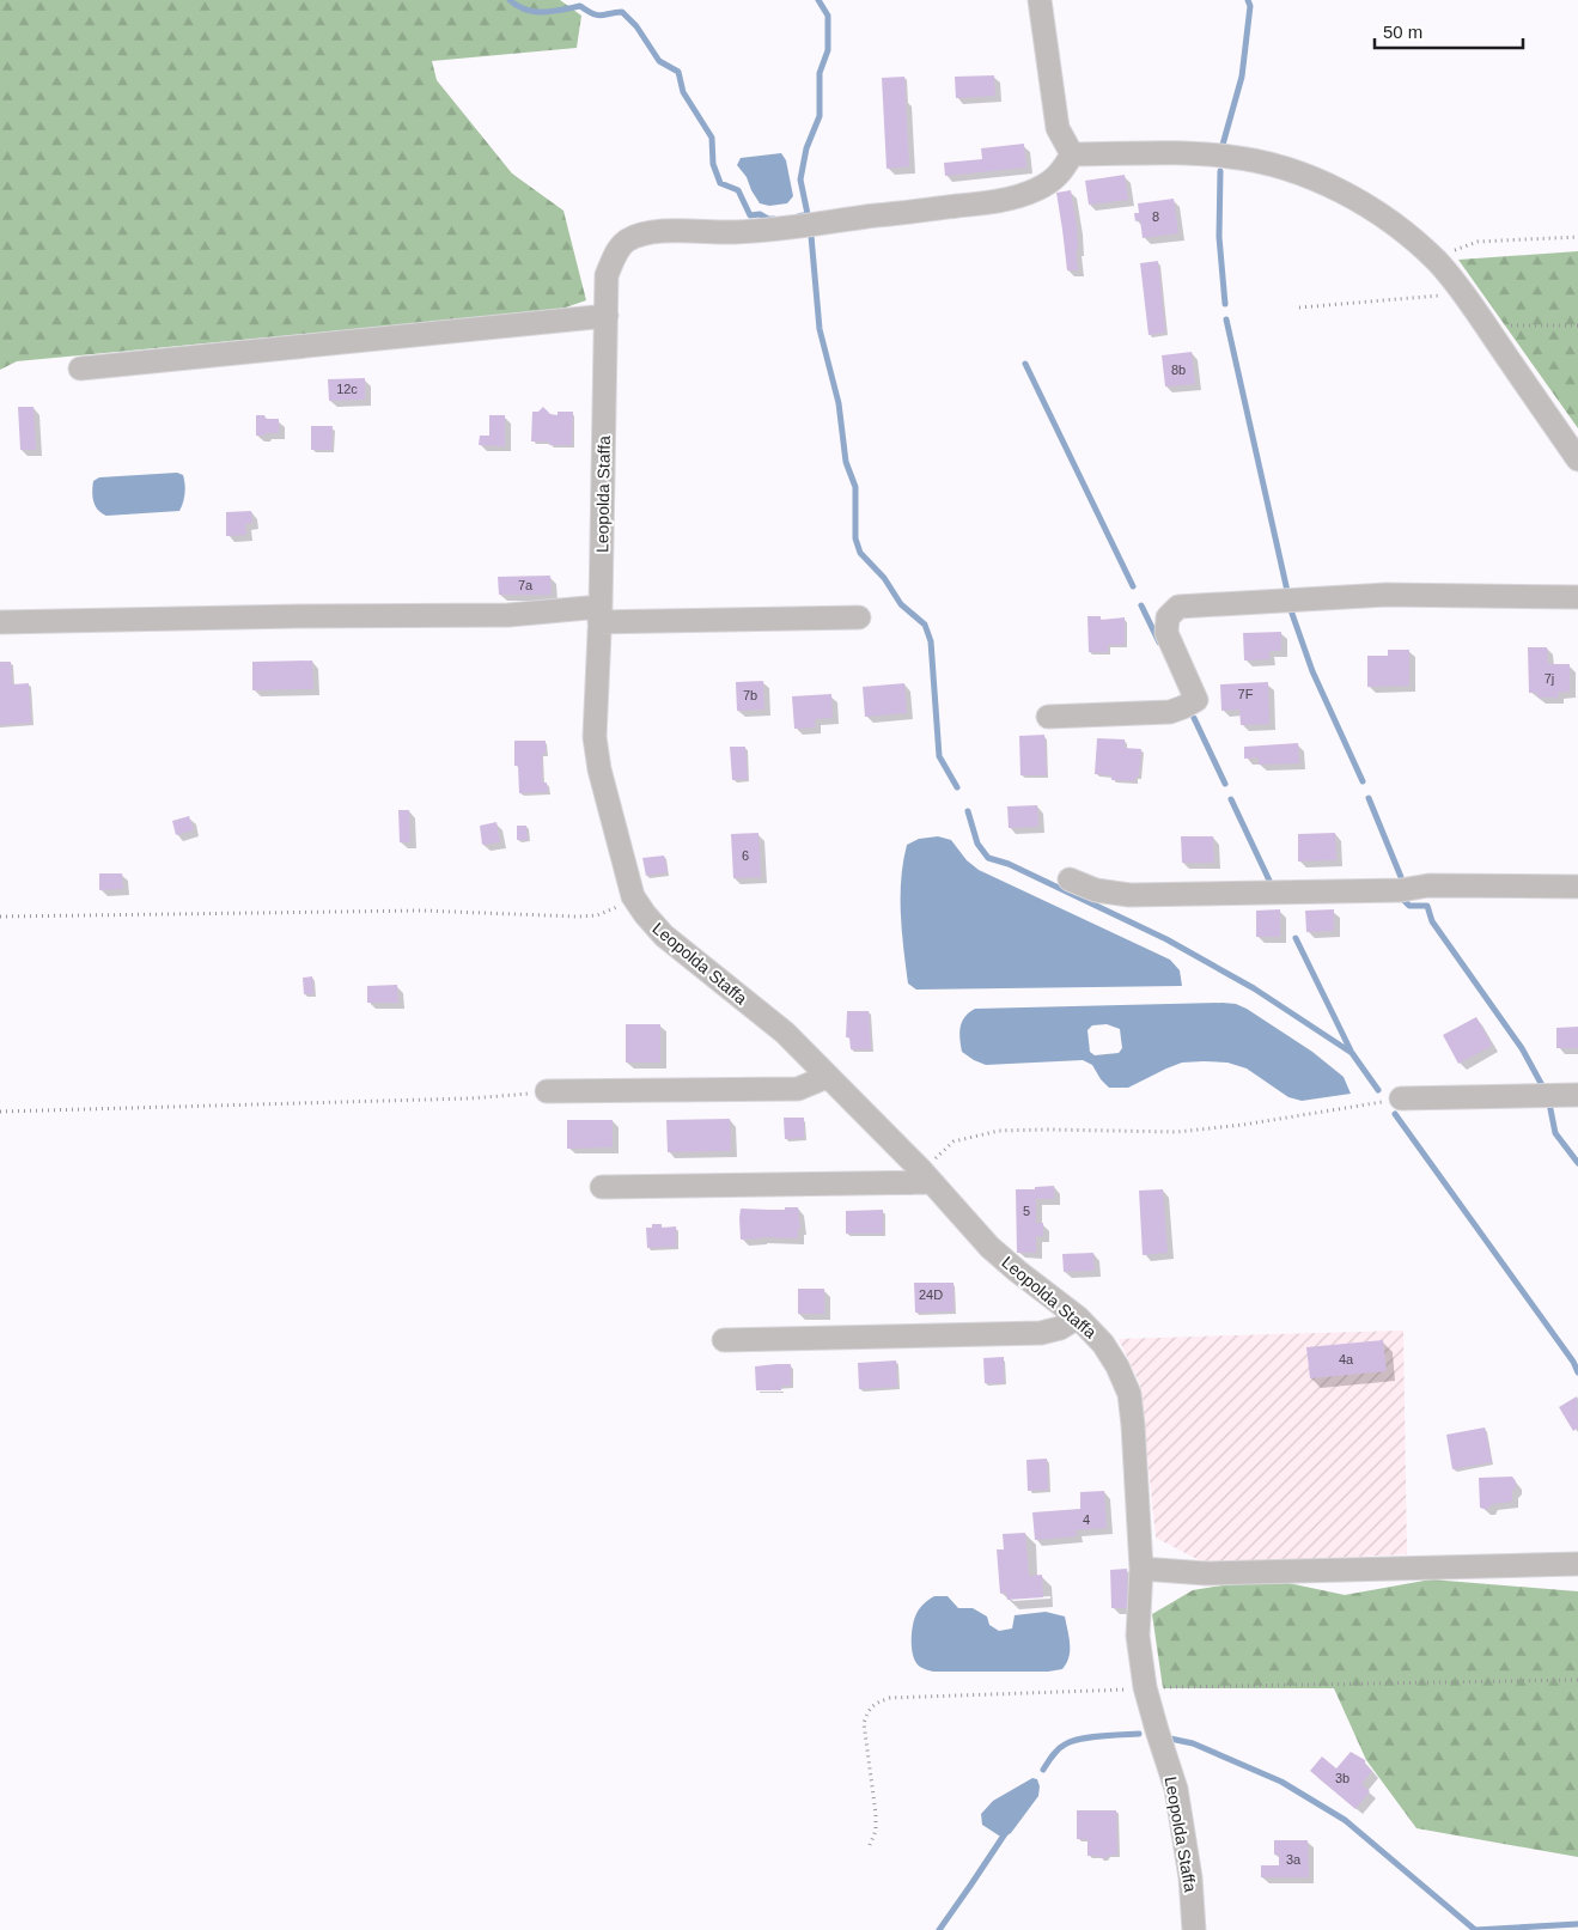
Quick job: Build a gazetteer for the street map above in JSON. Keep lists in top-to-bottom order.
{
  "streets": {
    "street": ["Leopolda Staffa"]
  },
  "house_numbers": [
    "8",
    "8b",
    "12c",
    "7a",
    "7j",
    "7F",
    "7b",
    "6",
    "5",
    "24D",
    "4a",
    "4",
    "3b",
    "3a"
  ],
  "scale_bar": "50 m"
}
